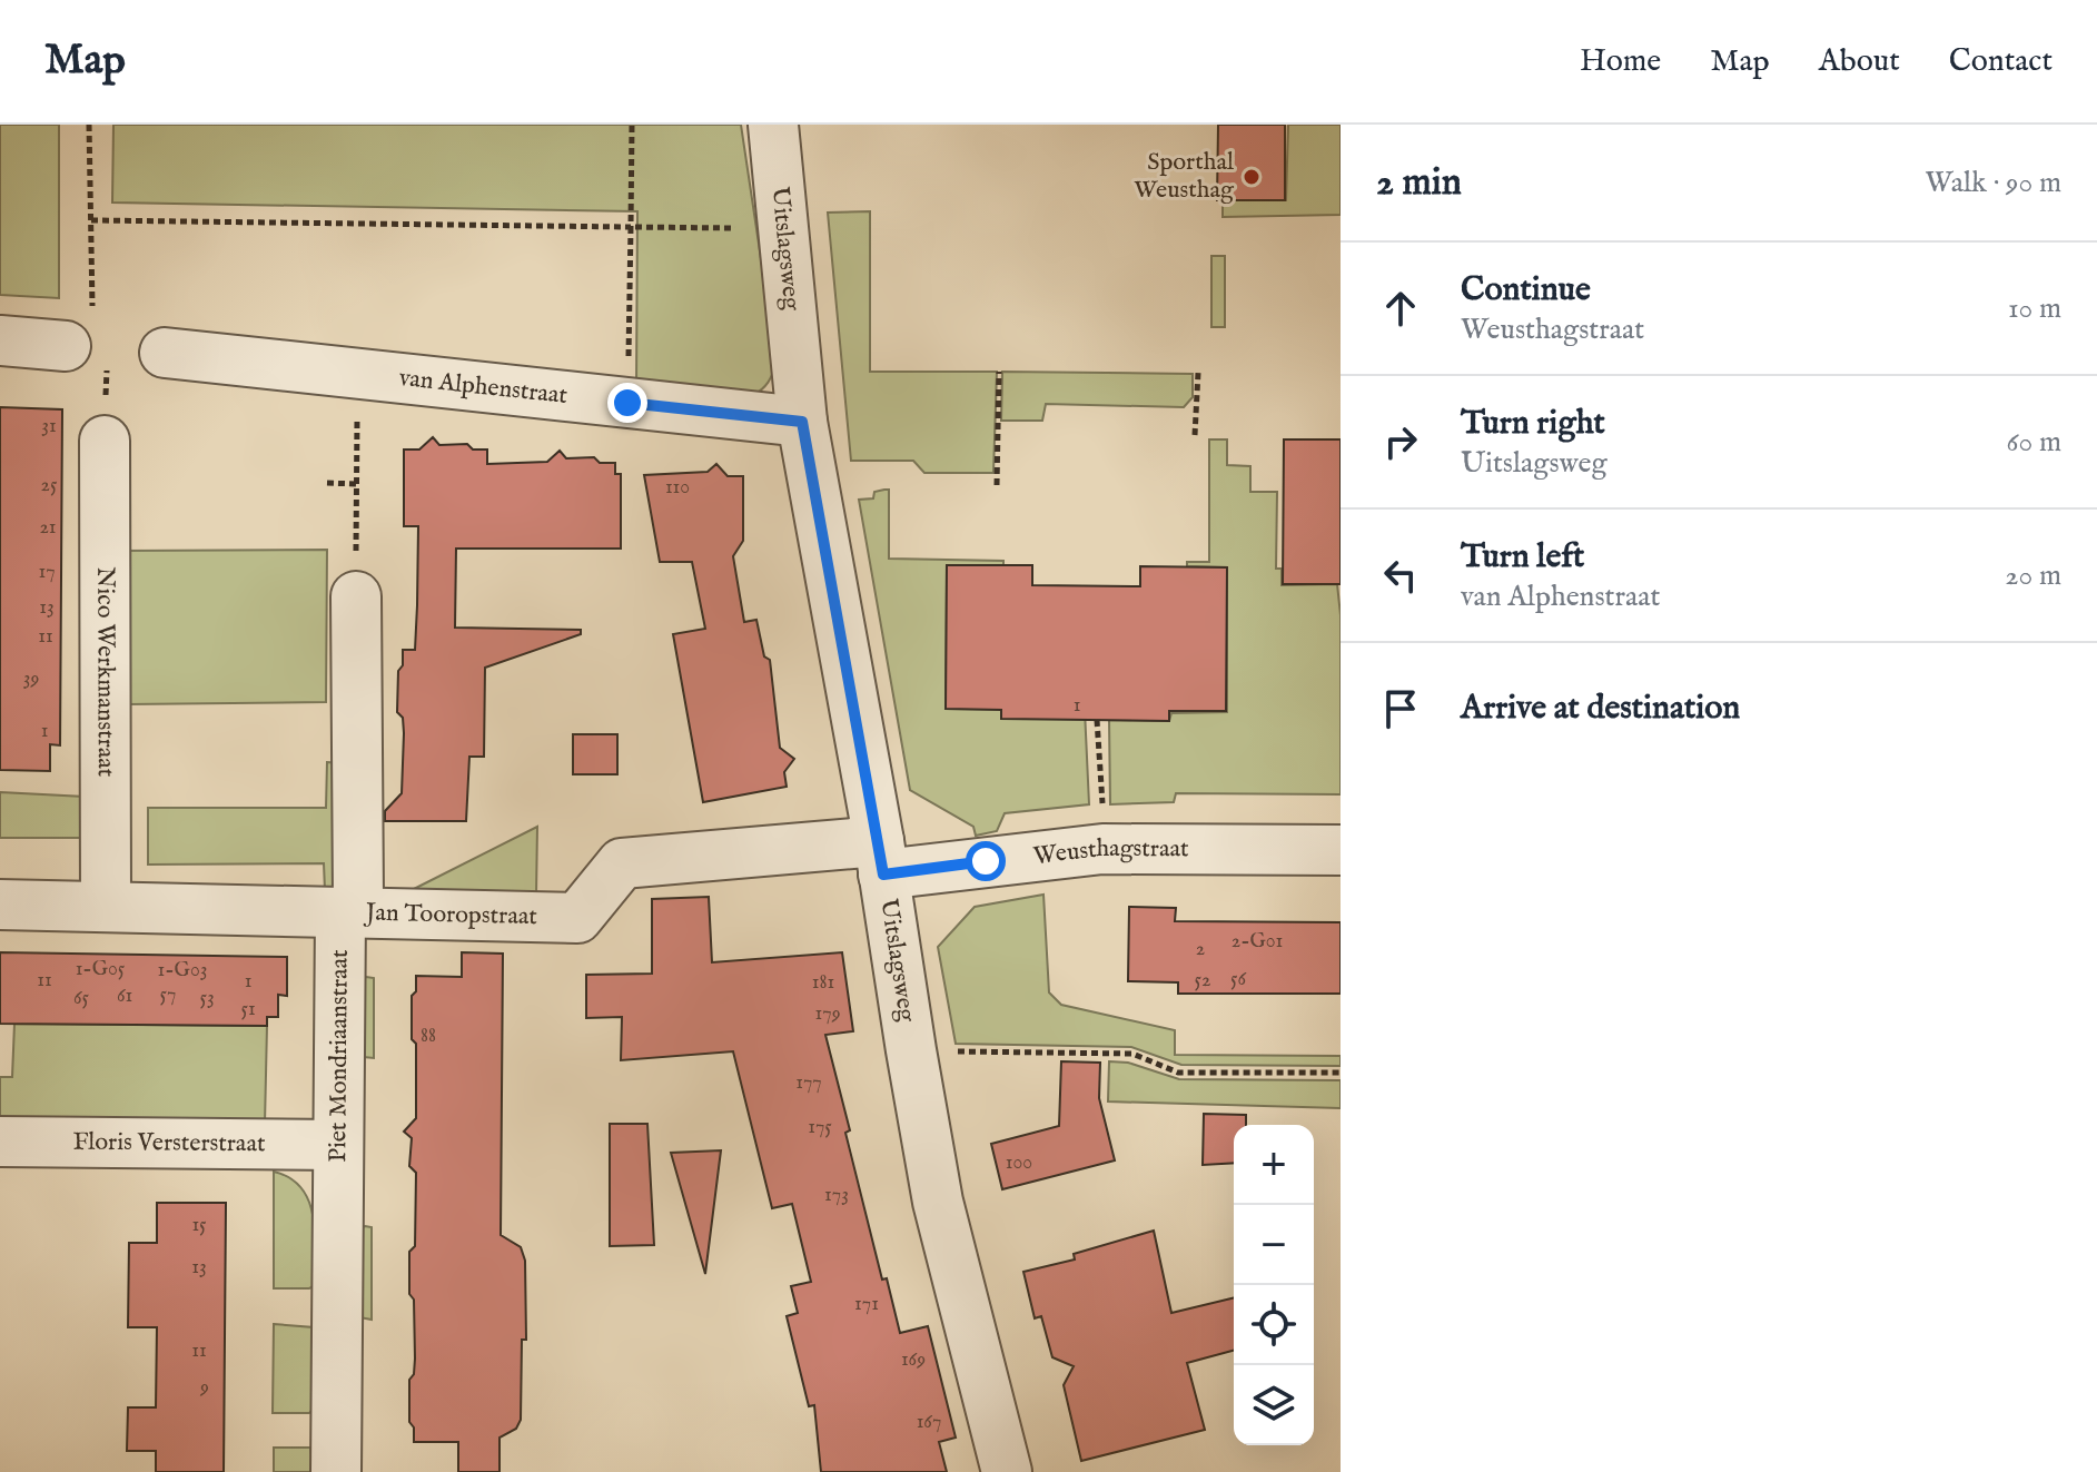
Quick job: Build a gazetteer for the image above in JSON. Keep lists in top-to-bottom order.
{
  "streets": {
    "street": [
      "Uitslagsweg",
      "van Alphenstraat",
      "Nico Werkmanstraat",
      "Weusthagstraat",
      "Jan Tooropstraat",
      "Piet Mondriaanstraat",
      "Floris Versterstraat"
    ]
  },
  "crossings": [
    ["Uitslagsweg", "van Alphenstraat"],
    ["Uitslagsweg", "Weusthagstraat"],
    ["Uitslagsweg", "Jan Tooropstraat"],
    ["Nico Werkmanstraat", "Jan Tooropstraat"],
    ["Weusthagstraat", "Jan Tooropstraat"],
    ["Jan Tooropstraat", "Piet Mondriaanstraat"],
    ["Piet Mondriaanstraat", "Floris Versterstraat"]
  ],
  "places": ["Sporthal Weusthag"],
  "house_numbers": [
    "31",
    "25",
    "110",
    "21",
    "17",
    "13",
    "11",
    "39",
    "1",
    "1",
    "2-G01",
    "2",
    "1-G05",
    "1-G03",
    "56",
    "11",
    "52",
    "1",
    "181",
    "57",
    "61",
    "65",
    "53",
    "51",
    "179",
    "88",
    "177",
    "175",
    "100",
    "173",
    "15",
    "13",
    "171",
    "11",
    "169",
    "9",
    "167"
  ],
  "page": {
    "header": "Map",
    "nav": [
      "Home",
      "Map",
      "About",
      "Contact"
    ],
    "heading": ["2 min", "Walk · 90 m"],
    "list": [
      ["Continue", "Weusthagstraat", "10 m"],
      ["Turn right", "Uitslagsweg", "60 m"],
      ["Turn left", "van Alphenstraat", "20 m"],
      "Arrive at destination"
    ],
    "map_buttons": ["+", "−"]
  }
}
